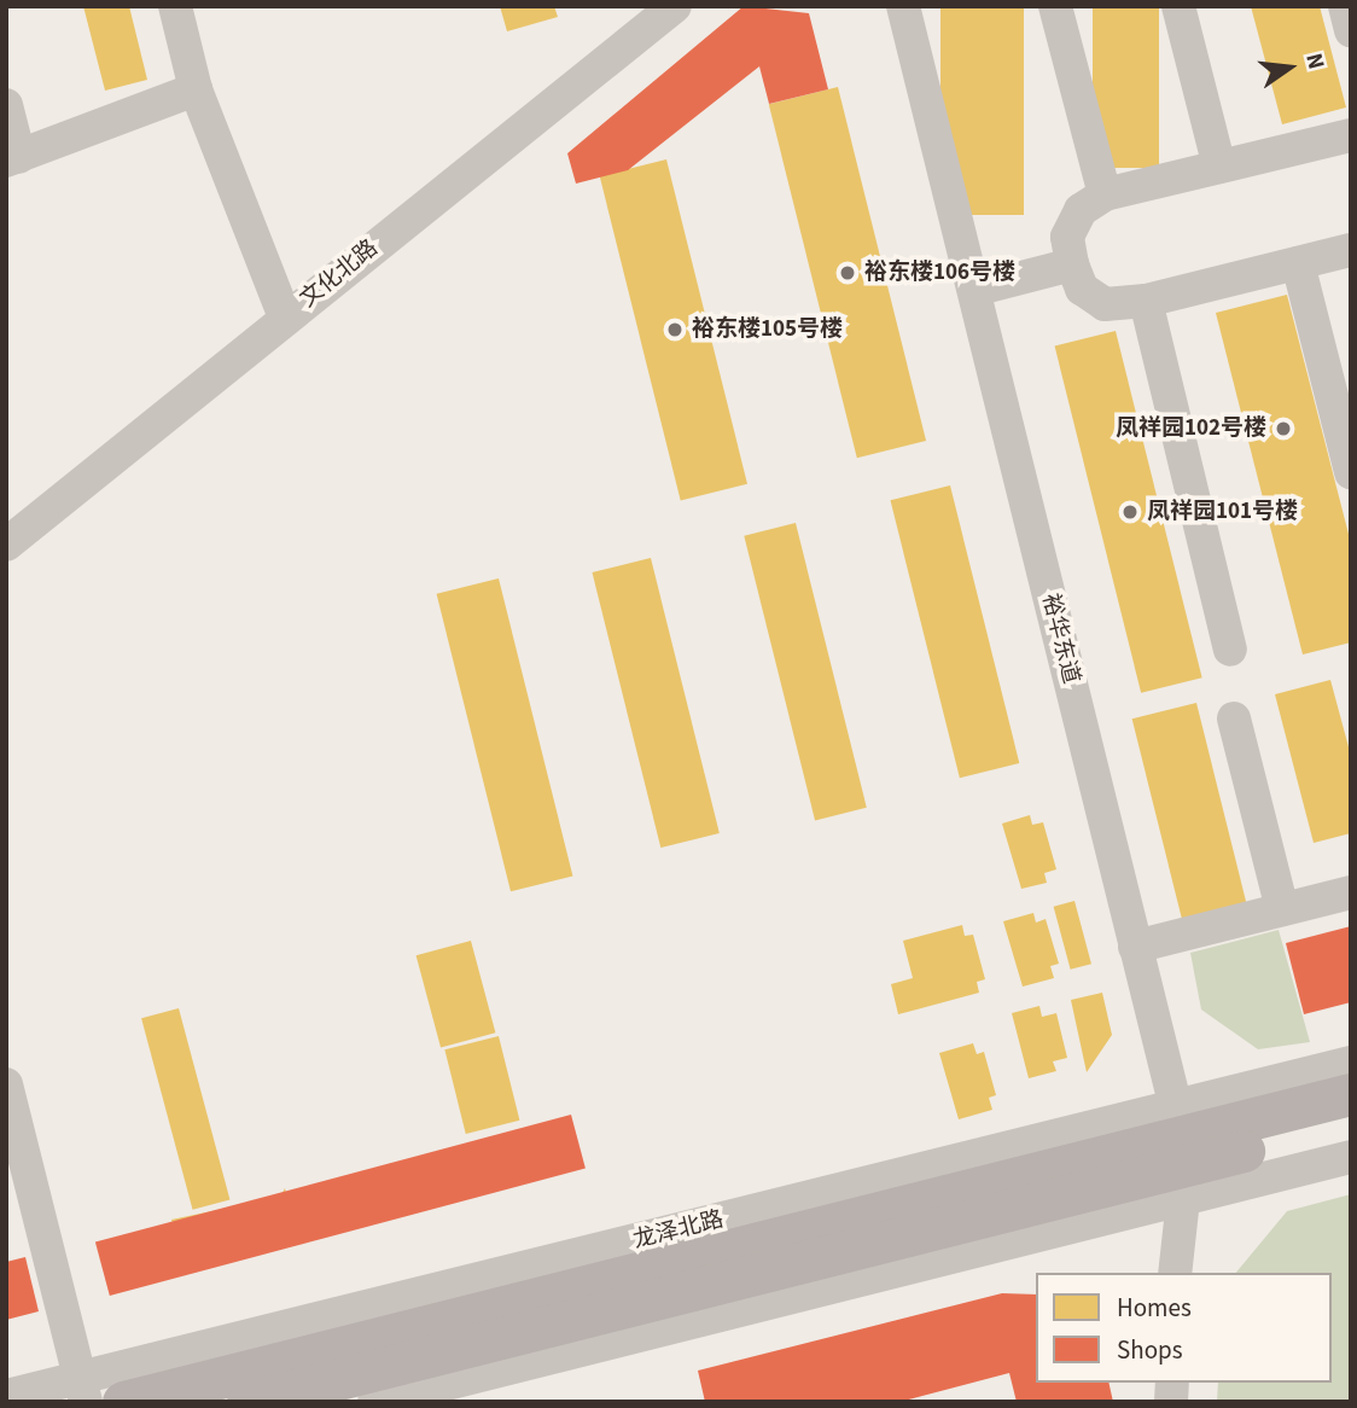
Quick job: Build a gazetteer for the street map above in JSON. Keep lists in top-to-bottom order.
{
  "streets": {
    "main road": ["龙泽北路"],
    "street": ["文化北路", "裕华东道"]
  },
  "crossings": [
    ["裕华东道", "龙泽北路"]
  ],
  "places": [
    "裕东楼106号楼",
    "裕东楼105号楼",
    "凤祥园102号楼",
    "凤祥园101号楼"
  ],
  "legend": ["Homes", "Shops"],
  "north": "right"
}
